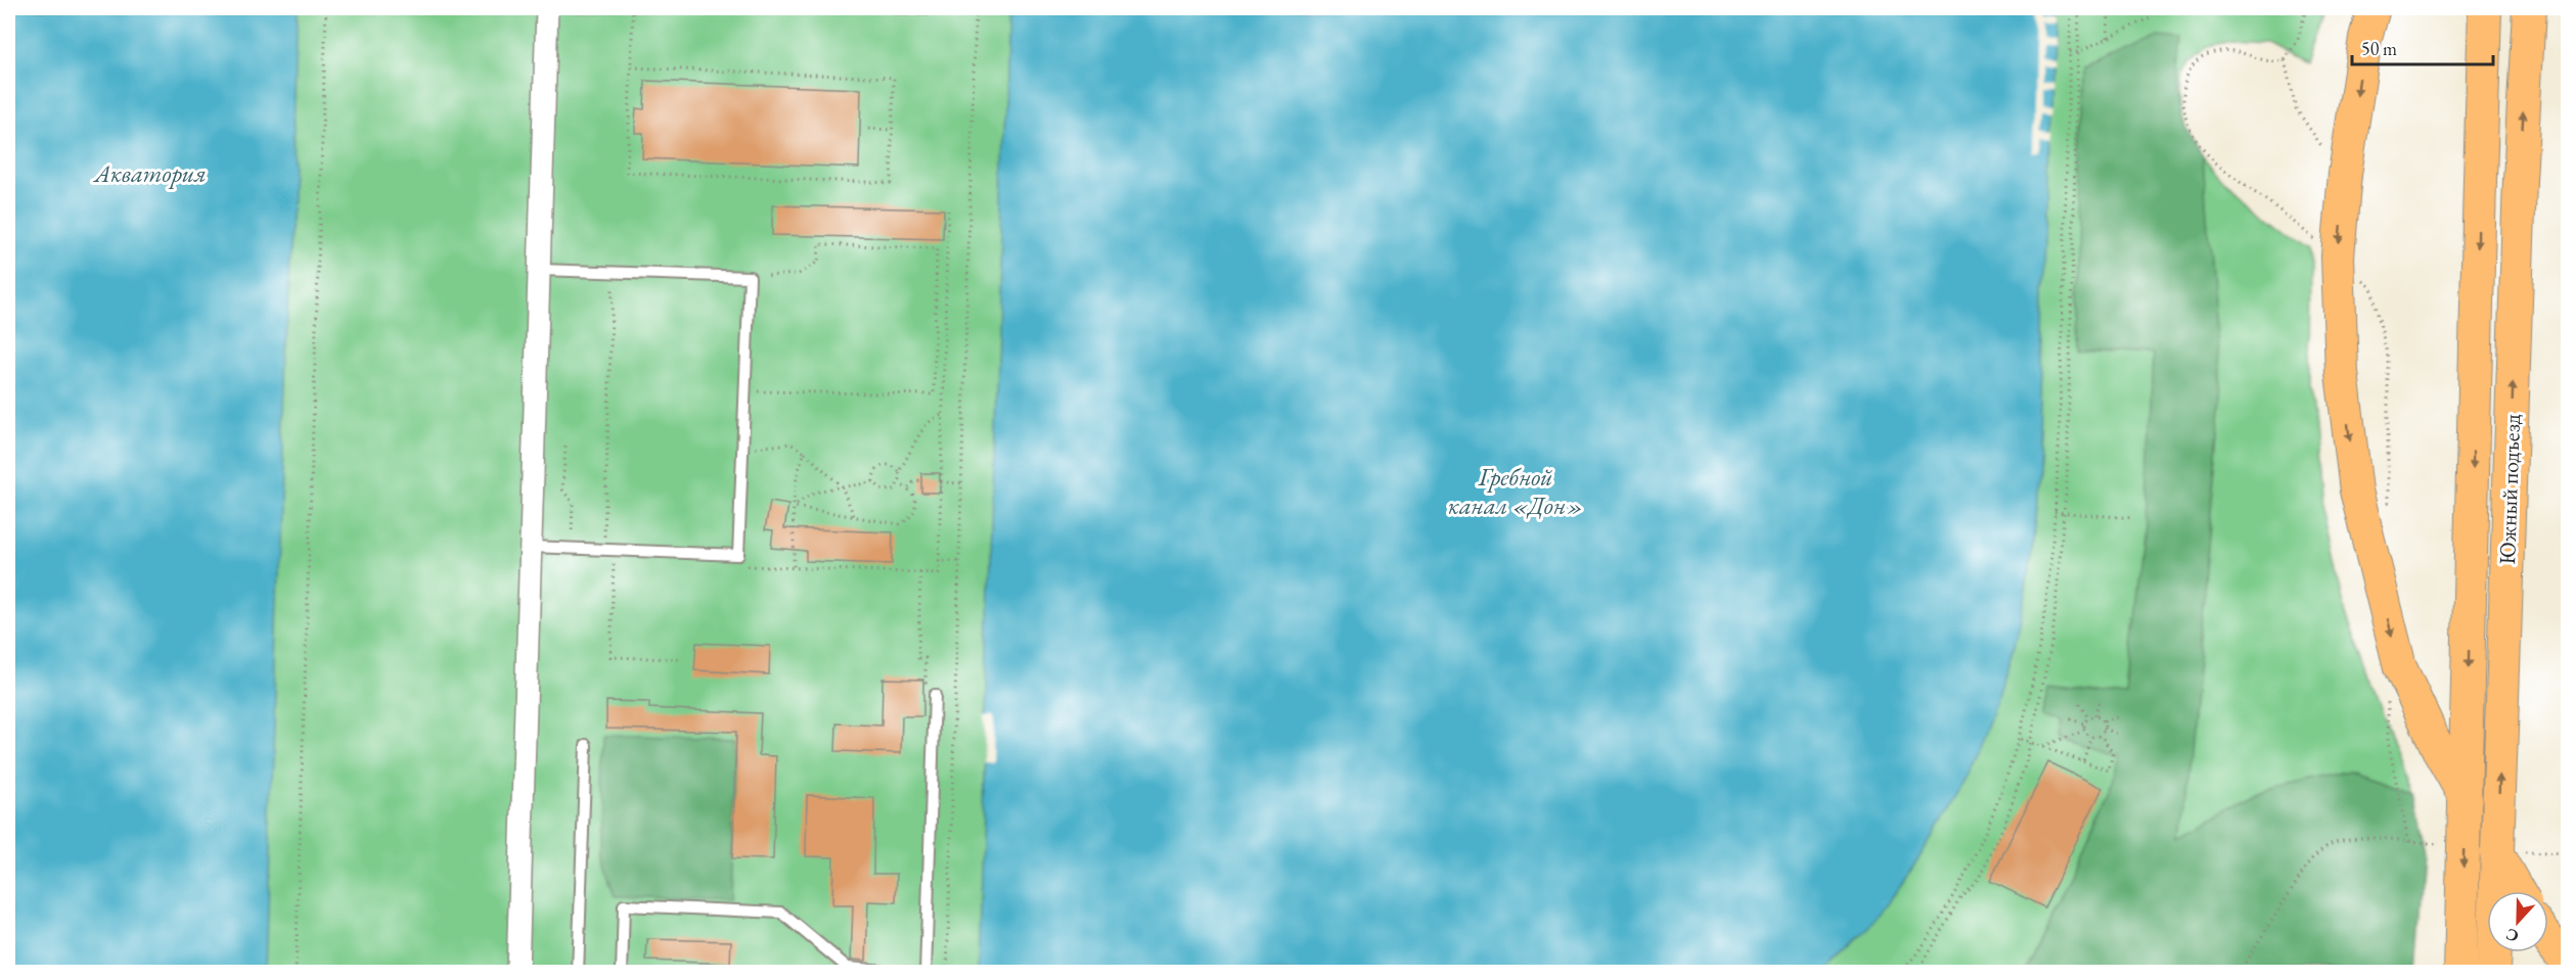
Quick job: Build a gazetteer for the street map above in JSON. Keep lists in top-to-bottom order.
{
  "streets": {
    "main road": ["Южный подъезд"]
  },
  "water": ["Акватория", "Гребной канал «Дон»"],
  "scale_bar": "50 m",
  "north": "bottom"
}
